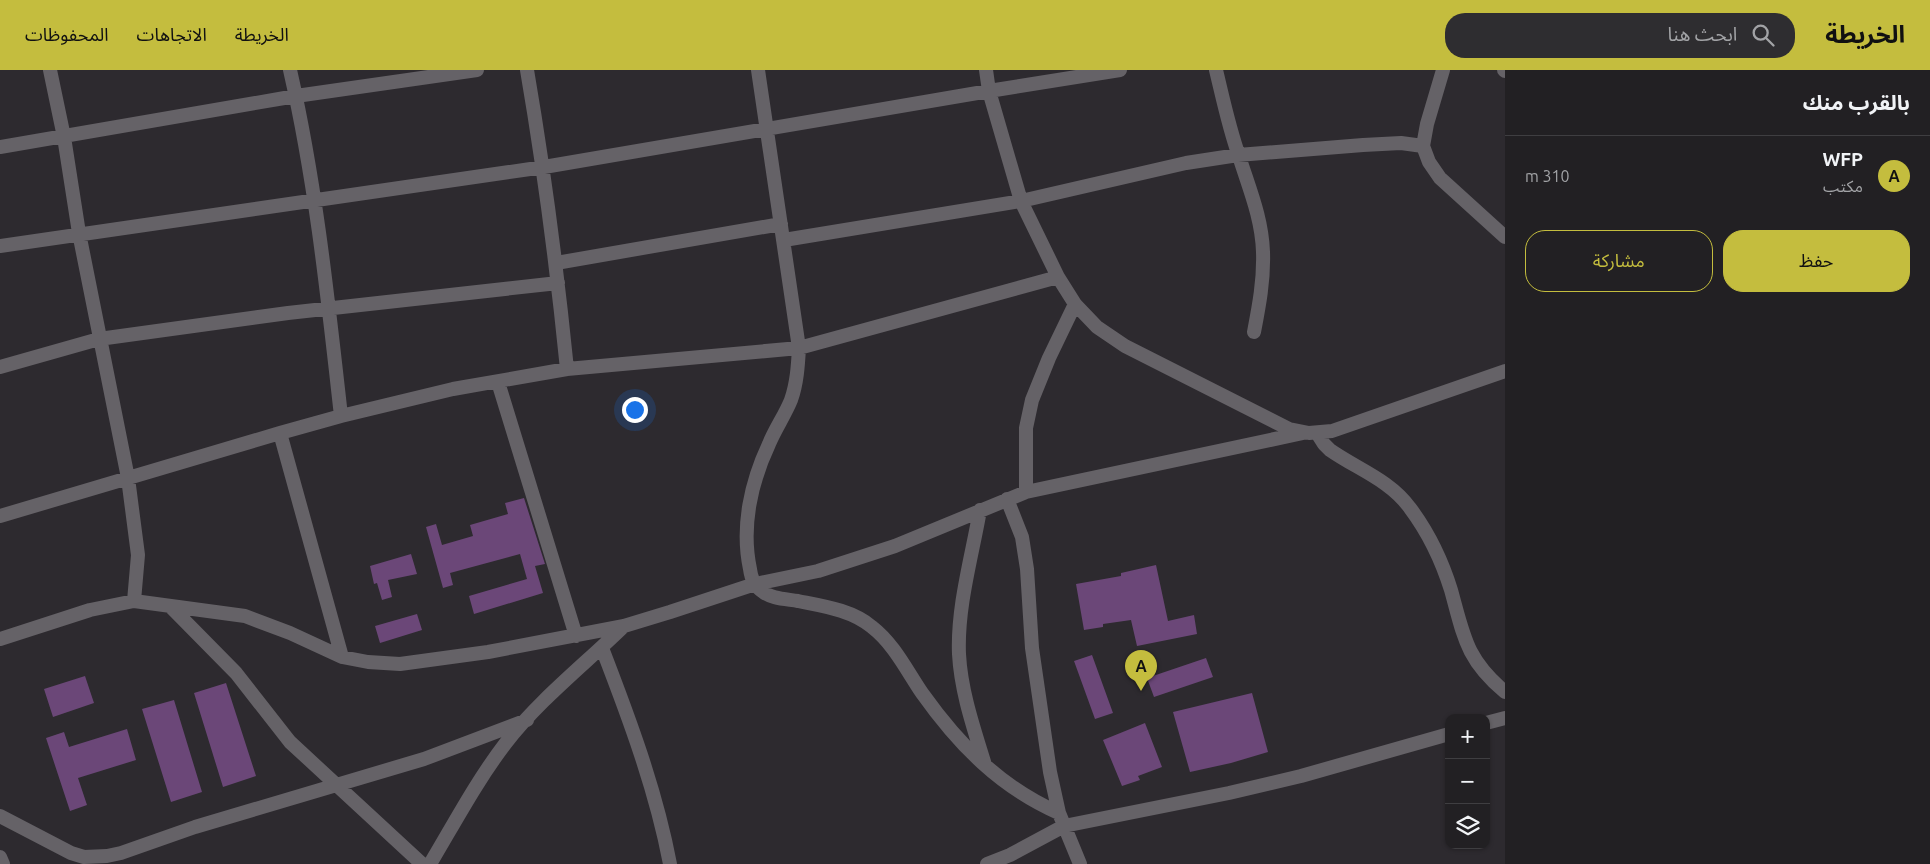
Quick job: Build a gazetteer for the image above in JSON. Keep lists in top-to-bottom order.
{
  "page": {
    "header": "الخريطة",
    "search": "ابحث هنا",
    "nav": ["الخريطة", "الاتجاهات", "المحفوظات"],
    "heading": "بالقرب منك",
    "list": [
      {
        "mark": "A",
        "name": "WFP",
        "note": "مكتب",
        "value": "310 m"
      }
    ],
    "buttons": ["حفظ", "مشاركة"],
    "pins": "A",
    "map_buttons": ["+", "−"]
  }
}
